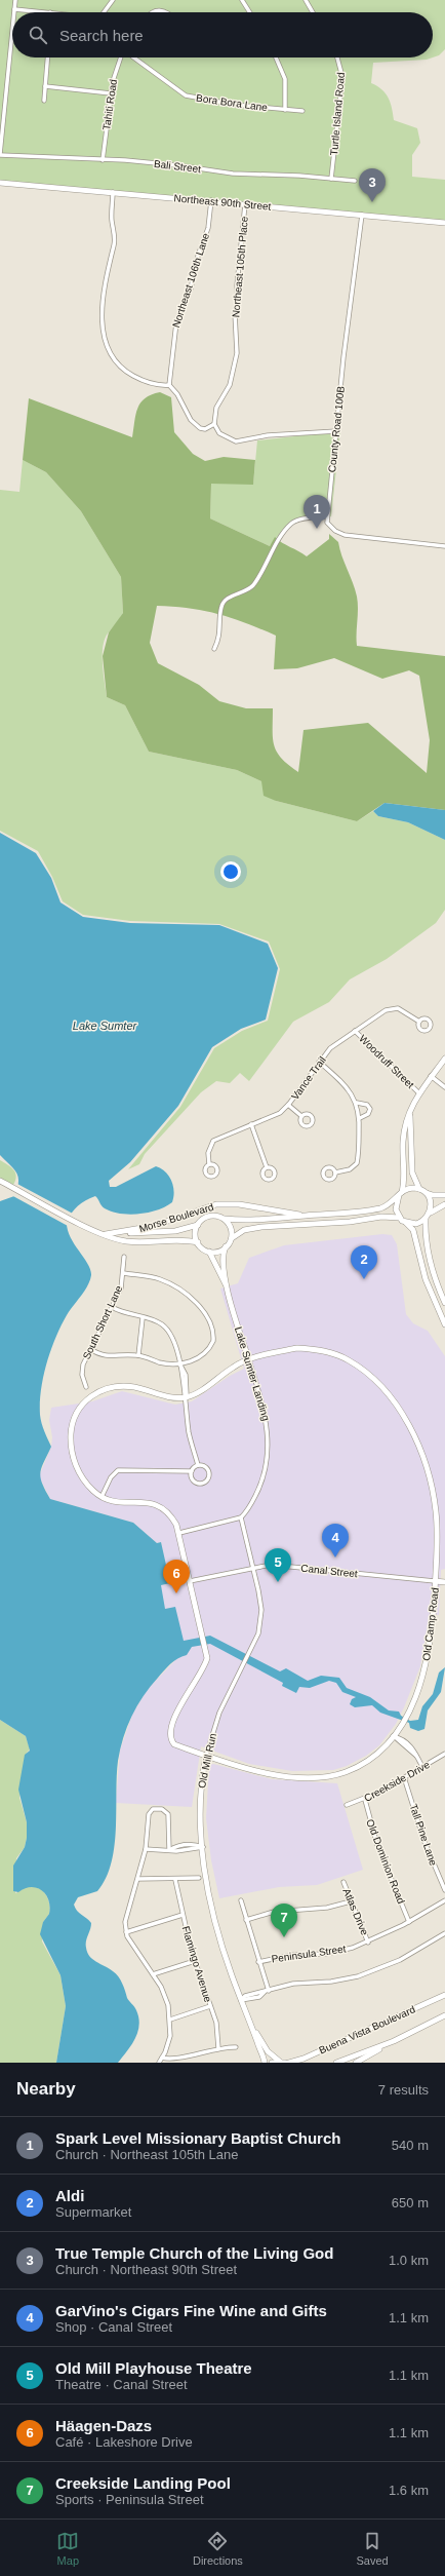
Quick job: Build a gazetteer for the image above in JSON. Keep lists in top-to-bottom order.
{
  "streets": {
    "street": [
      "Bora Bora Lane",
      "Tahiti Road",
      "Turtle Island Road",
      "Bali Street",
      "Northeast 90th Street",
      "Northeast 105th Place",
      "Northeast 106th Lane",
      "County Road 100B",
      "Woodruff Street",
      "Vance Trail",
      "Morse Boulevard",
      "South Short Lane",
      "Lake Sumter Landing",
      "Canal Street",
      "Old Camp Road",
      "Old Mill Run",
      "Creekside Drive",
      "Tall Pine Lane",
      "Old Dominion Road",
      "Atlas Drive",
      "Peninsula Street",
      "Flamingo Avenue",
      "Buena Vista Boulevard"
    ]
  },
  "crossings": [
    ["Tahiti Road", "Bali Street"],
    ["Turtle Island Road", "Bali Street"],
    ["Northeast 90th Street", "Northeast 105th Place"],
    ["Northeast 90th Street", "Northeast 106th Lane"],
    ["Northeast 90th Street", "County Road 100B"],
    ["Woodruff Street", "Vance Trail"],
    ["Morse Boulevard", "Lake Sumter Landing"],
    ["Lake Sumter Landing", "Old Camp Road"],
    ["Lake Sumter Landing", "Old Mill Run"],
    ["Canal Street", "Old Camp Road"],
    ["Canal Street", "Old Mill Run"],
    ["Old Camp Road", "Old Mill Run"],
    ["Creekside Drive", "Tall Pine Lane"],
    ["Creekside Drive", "Old Dominion Road"],
    ["Old Dominion Road", "Peninsula Street"],
    ["Atlas Drive", "Peninsula Street"]
  ],
  "water": ["Lake Sumter"],
  "page": {
    "search": "Search here",
    "pins": [
      "3",
      "1",
      "2",
      "4",
      "5",
      "6",
      "7"
    ],
    "heading": ["Nearby", "7 results"],
    "list": [
      {
        "mark": "1",
        "name": "Spark Level Missionary Baptist Church",
        "note": "Church · Northeast 105th Lane",
        "value": "540 m"
      },
      {
        "mark": "2",
        "name": "Aldi",
        "note": "Supermarket",
        "value": "650 m"
      },
      {
        "mark": "3",
        "name": "True Temple Church of the Living God",
        "note": "Church · Northeast 90th Street",
        "value": "1.0 km"
      },
      {
        "mark": "4",
        "name": "GarVino's Cigars Fine Wine and Gifts",
        "note": "Shop · Canal Street",
        "value": "1.1 km"
      },
      {
        "mark": "5",
        "name": "Old Mill Playhouse Theatre",
        "note": "Theatre · Canal Street",
        "value": "1.1 km"
      },
      {
        "mark": "6",
        "name": "Häagen-Dazs",
        "note": "Café · Lakeshore Drive",
        "value": "1.1 km"
      },
      {
        "mark": "7",
        "name": "Creekside Landing Pool",
        "note": "Sports · Peninsula Street",
        "value": "1.6 km"
      }
    ],
    "nav": ["Map", "Directions", "Saved"]
  }
}
